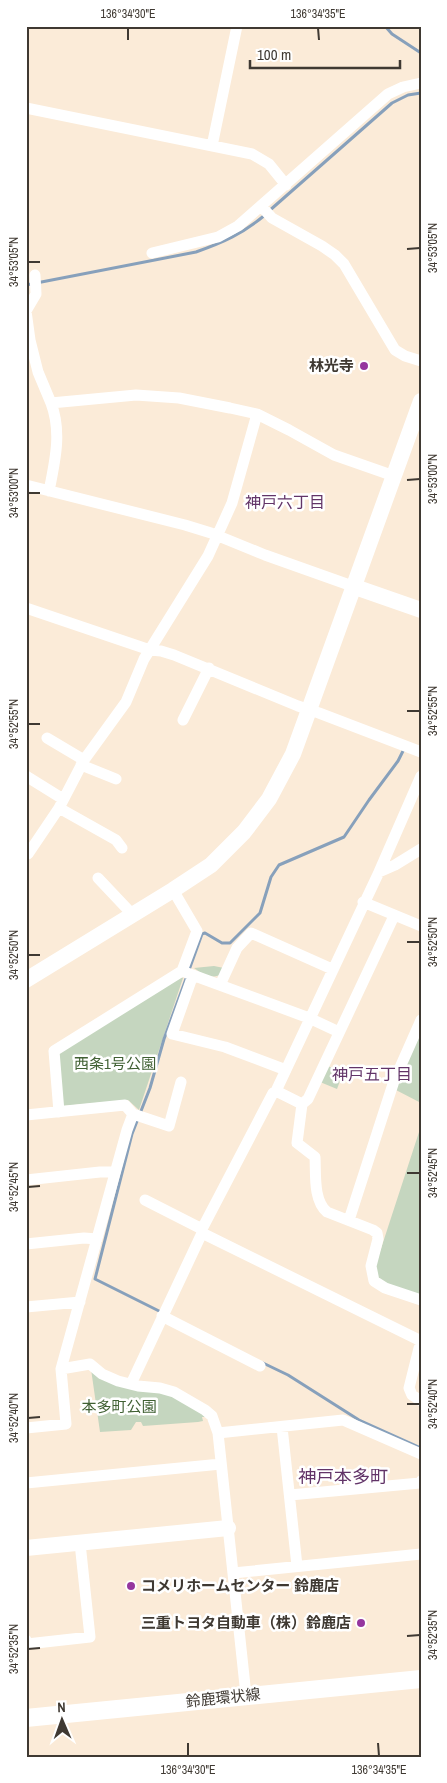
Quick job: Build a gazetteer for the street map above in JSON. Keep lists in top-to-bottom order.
{
  "streets": {
    "main road": ["鈴鹿環状線"]
  },
  "districts": ["神戸六丁目", "神戸五丁目", "神戸本多町"],
  "parks": ["西条1号公園", "本多町公園"],
  "places": ["林光寺", "コメリホームセンター 鈴鹿店", "三重トヨタ自動車（株）鈴鹿店"],
  "scale_bar": "100 m",
  "north": "top",
  "coordinates": [
    "136°34'30\"E",
    "136°34'35\"E",
    "34°53'05\"N",
    "34°53'00\"N",
    "34°52'55\"N",
    "34°52'50\"N",
    "34°52'45\"N",
    "34°52'40\"N",
    "34°52'35\"N"
  ]
}
